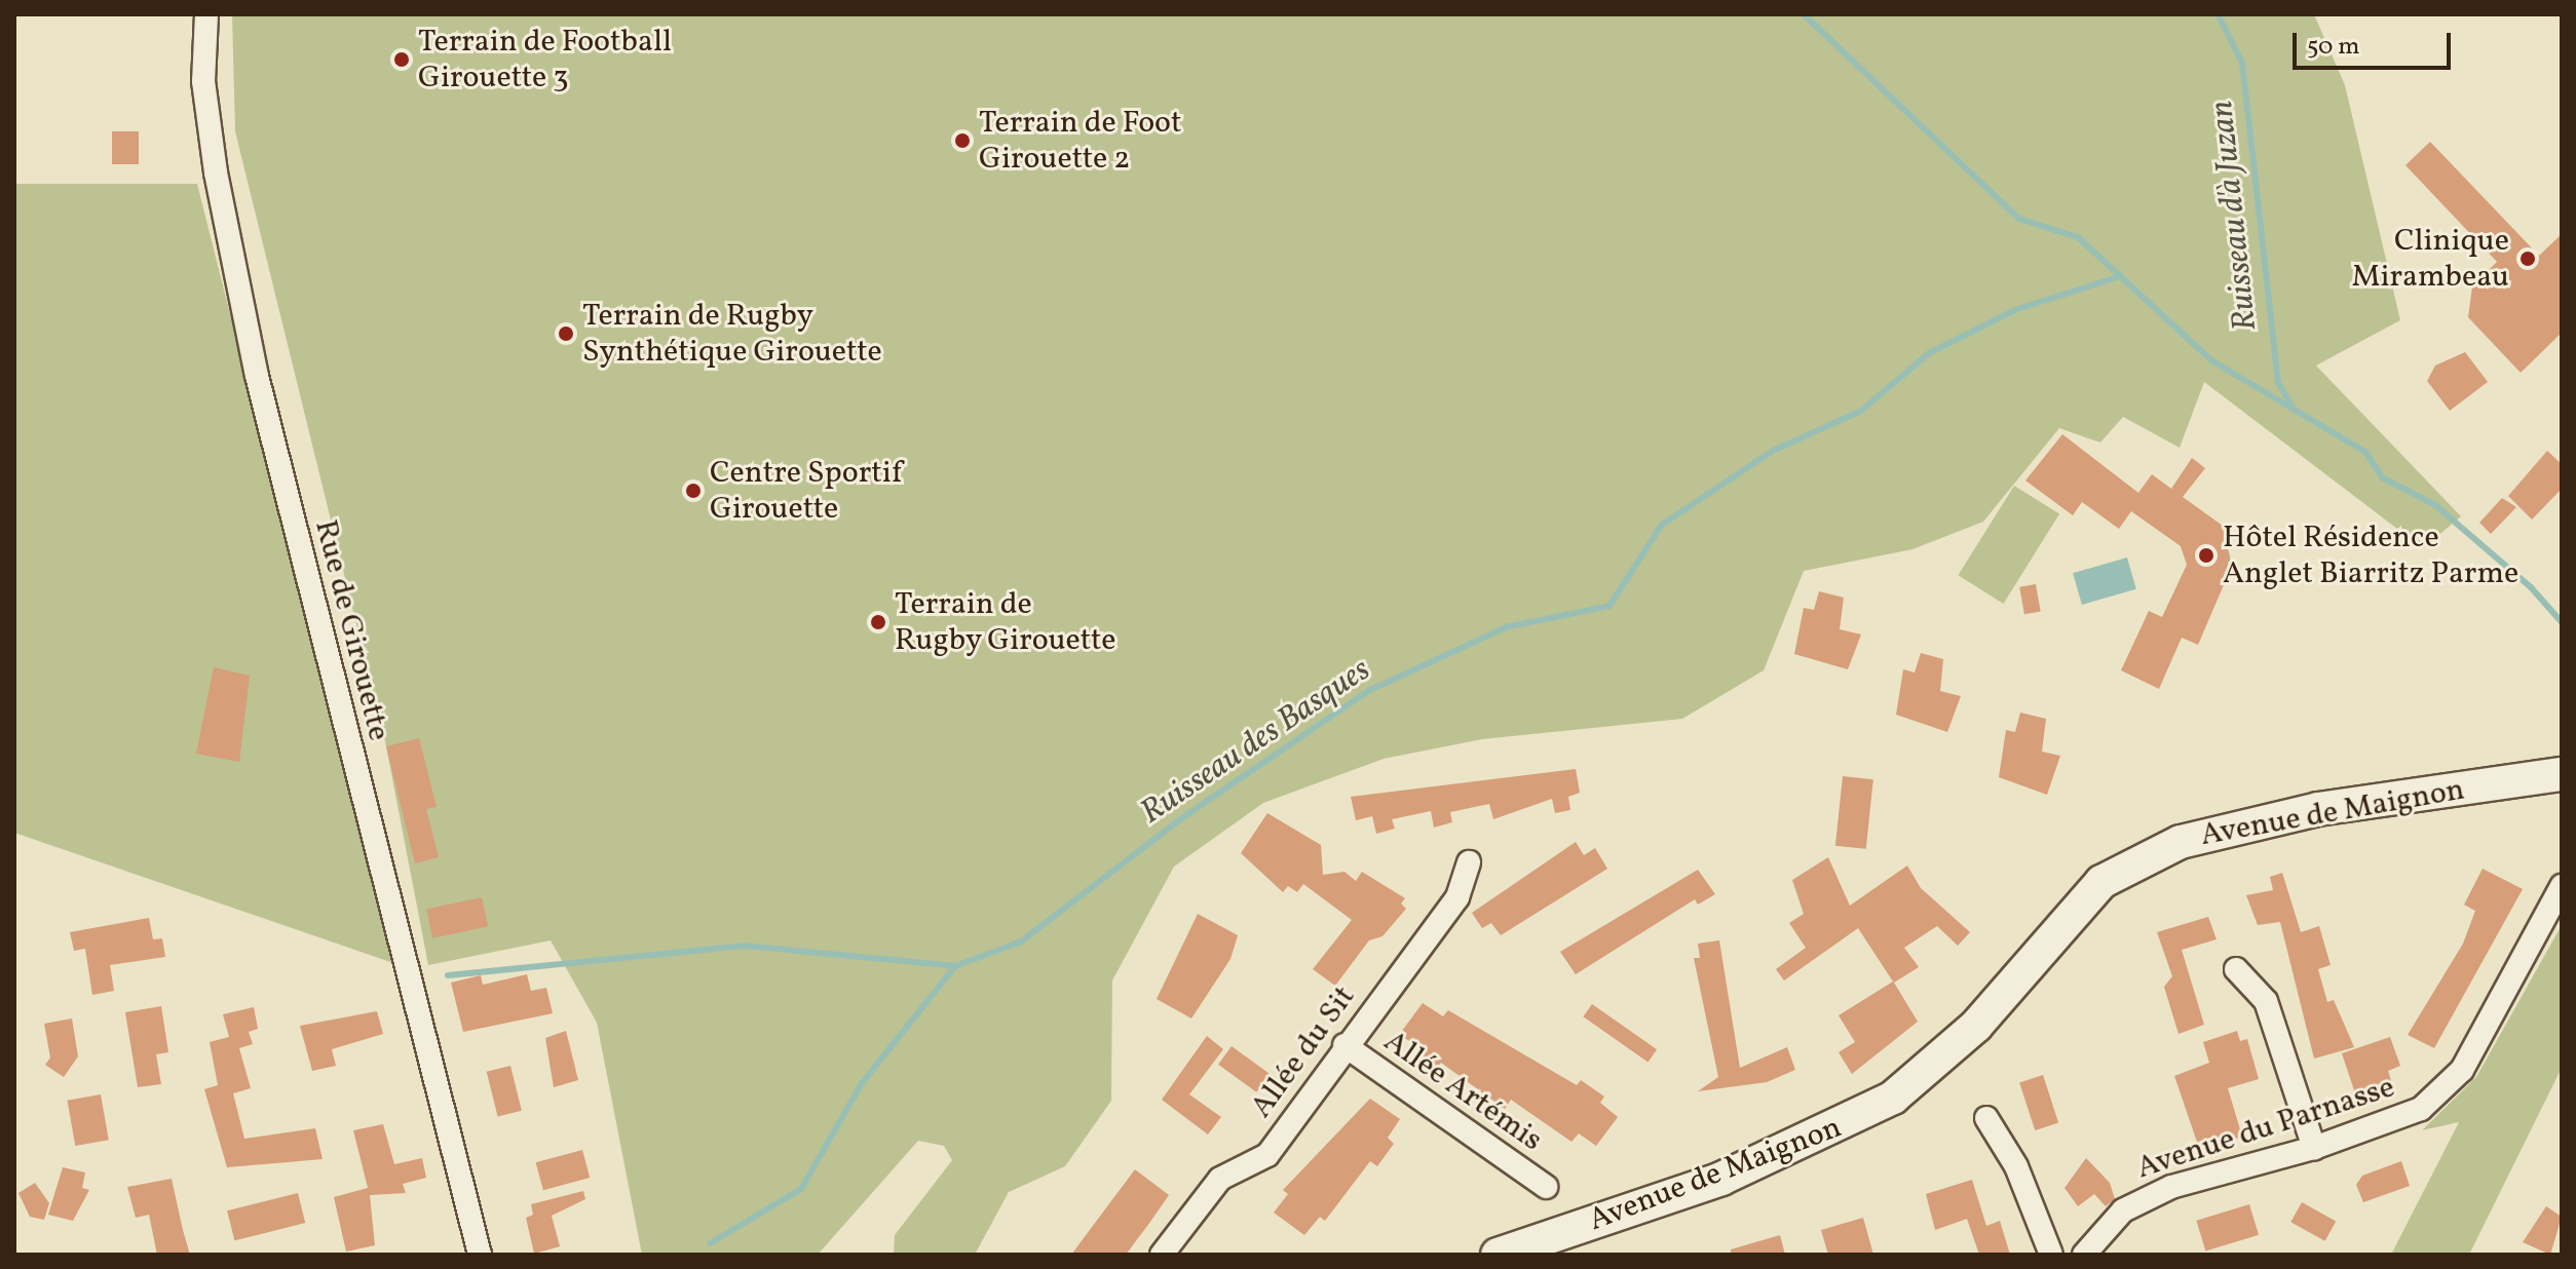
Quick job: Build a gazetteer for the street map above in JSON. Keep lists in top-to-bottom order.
{
  "streets": {
    "street": [
      "Rue de Girouette",
      "Avenue de Maignon",
      "Allée du Sit",
      "Allée Artémis",
      "Avenue du Parnasse"
    ]
  },
  "crossings": [
    ["Allée du Sit", "Allée Artémis"]
  ],
  "water": ["Ruisseau d'à Juzan", "Ruisseau des Basques"],
  "places": [
    "Terrain de Football Girouette 3",
    "Terrain de Foot Girouette 2",
    "Clinique Mirambeau",
    "Terrain de Rugby Synthétique Girouette",
    "Centre Sportif Girouette",
    "Hôtel Résidence Anglet Biarritz Parme",
    "Terrain de Rugby Girouette"
  ],
  "scale_bar": "50 m"
}
